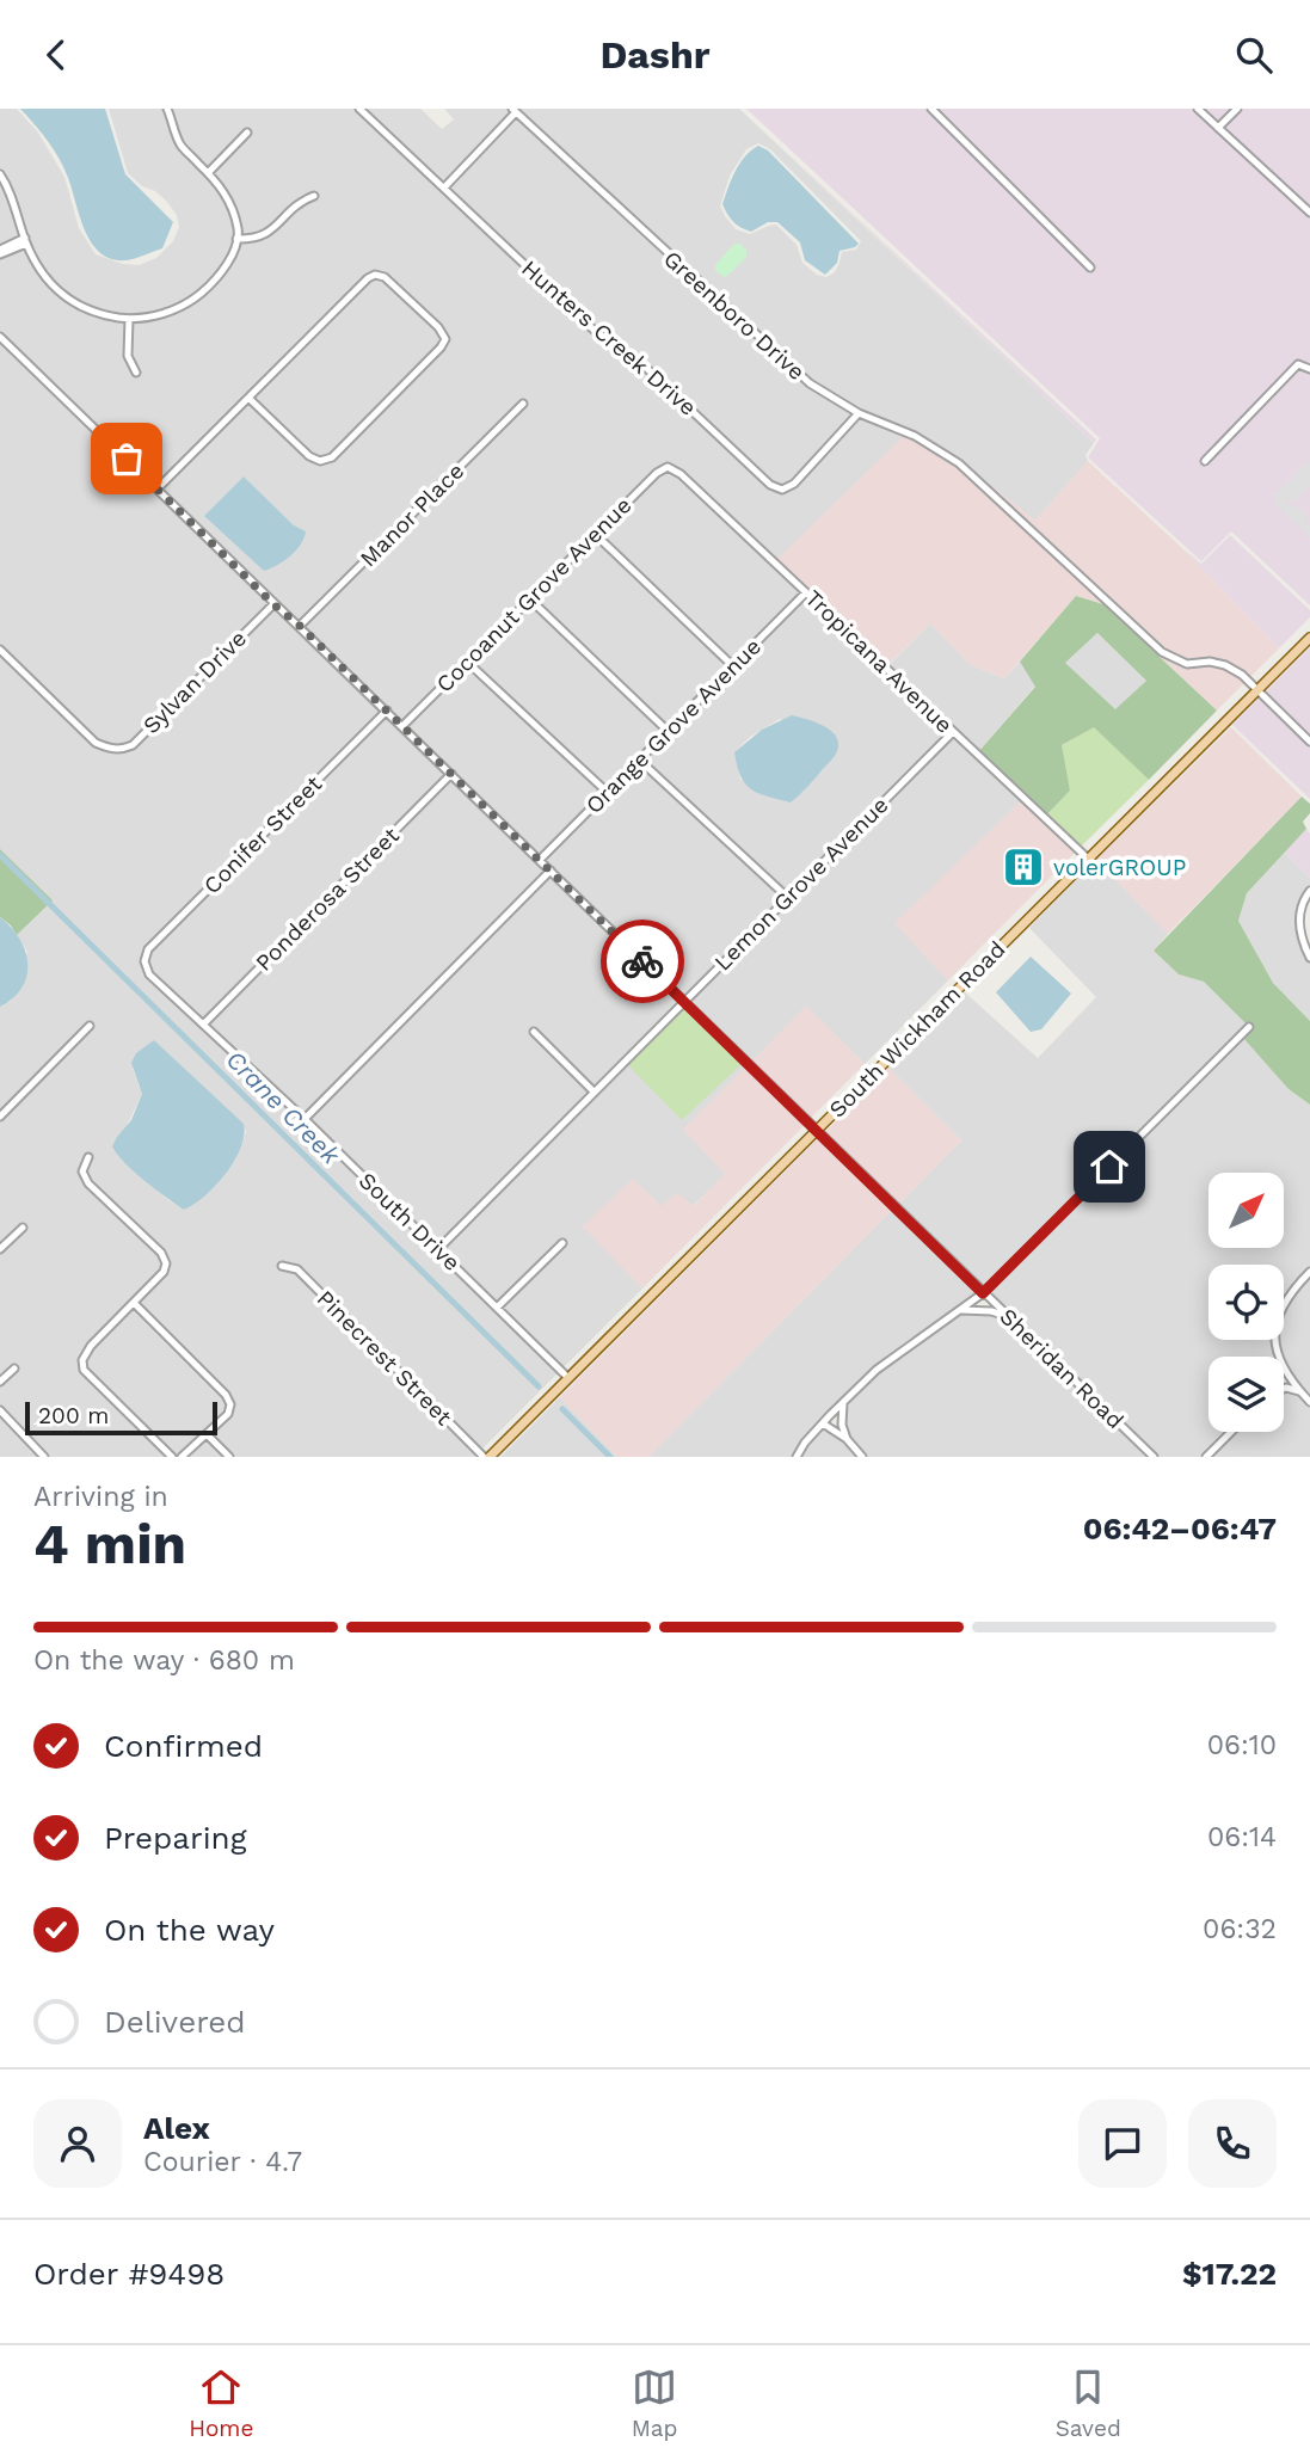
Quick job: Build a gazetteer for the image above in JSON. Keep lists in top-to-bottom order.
{
  "streets": {
    "main road": ["South Wickham Road"],
    "street": [
      "Greenboro Drive",
      "Hunters Creek Drive",
      "Manor Place",
      "Cocoanut Grove Avenue",
      "Tropicana Avenue",
      "Sylvan Drive",
      "Orange Grove Avenue",
      "Conifer Street",
      "Lemon Grove Avenue",
      "Ponderosa Street",
      "South Drive",
      "Pinecrest Street",
      "Sheridan Road"
    ]
  },
  "crossings": [
    ["Greenboro Drive", "Hunters Creek Drive"],
    ["Greenboro Drive", "South Wickham Road"],
    ["Manor Place", "Sheridan Road"],
    ["Cocoanut Grove Avenue", "Tropicana Avenue"],
    ["Cocoanut Grove Avenue", "Sheridan Road"],
    ["Tropicana Avenue", "Orange Grove Avenue"],
    ["Tropicana Avenue", "Lemon Grove Avenue"],
    ["Tropicana Avenue", "South Wickham Road"],
    ["Sylvan Drive", "Sheridan Road"],
    ["Orange Grove Avenue", "Sheridan Road"],
    ["Conifer Street", "South Drive"],
    ["Conifer Street", "Sheridan Road"],
    ["Lemon Grove Avenue", "South Drive"],
    ["Lemon Grove Avenue", "Sheridan Road"],
    ["Ponderosa Street", "South Drive"],
    ["Ponderosa Street", "Sheridan Road"],
    ["South Wickham Road", "South Drive"],
    ["South Wickham Road", "Pinecrest Street"],
    ["South Wickham Road", "Sheridan Road"]
  ],
  "water": ["Crane Creek"],
  "places": {
    "building": ["volerGROUP"]
  },
  "scale_bar": "200 m",
  "north": "top right",
  "page": {
    "header": "Dashr",
    "scale": "200 m",
    "heading": ["4 min", "Arriving in", "06:42–06:47"],
    "panel": [
      "Alex",
      "Courier · 4.7",
      "Order #9498",
      "$17.22"
    ],
    "bar": "On the way · 680 m",
    "list": [
      ["Confirmed", "06:10"],
      ["Preparing", "06:14"],
      ["On the way", "06:32"],
      "Delivered"
    ],
    "tabs": ["Home", "Map", "Saved"]
  }
}
